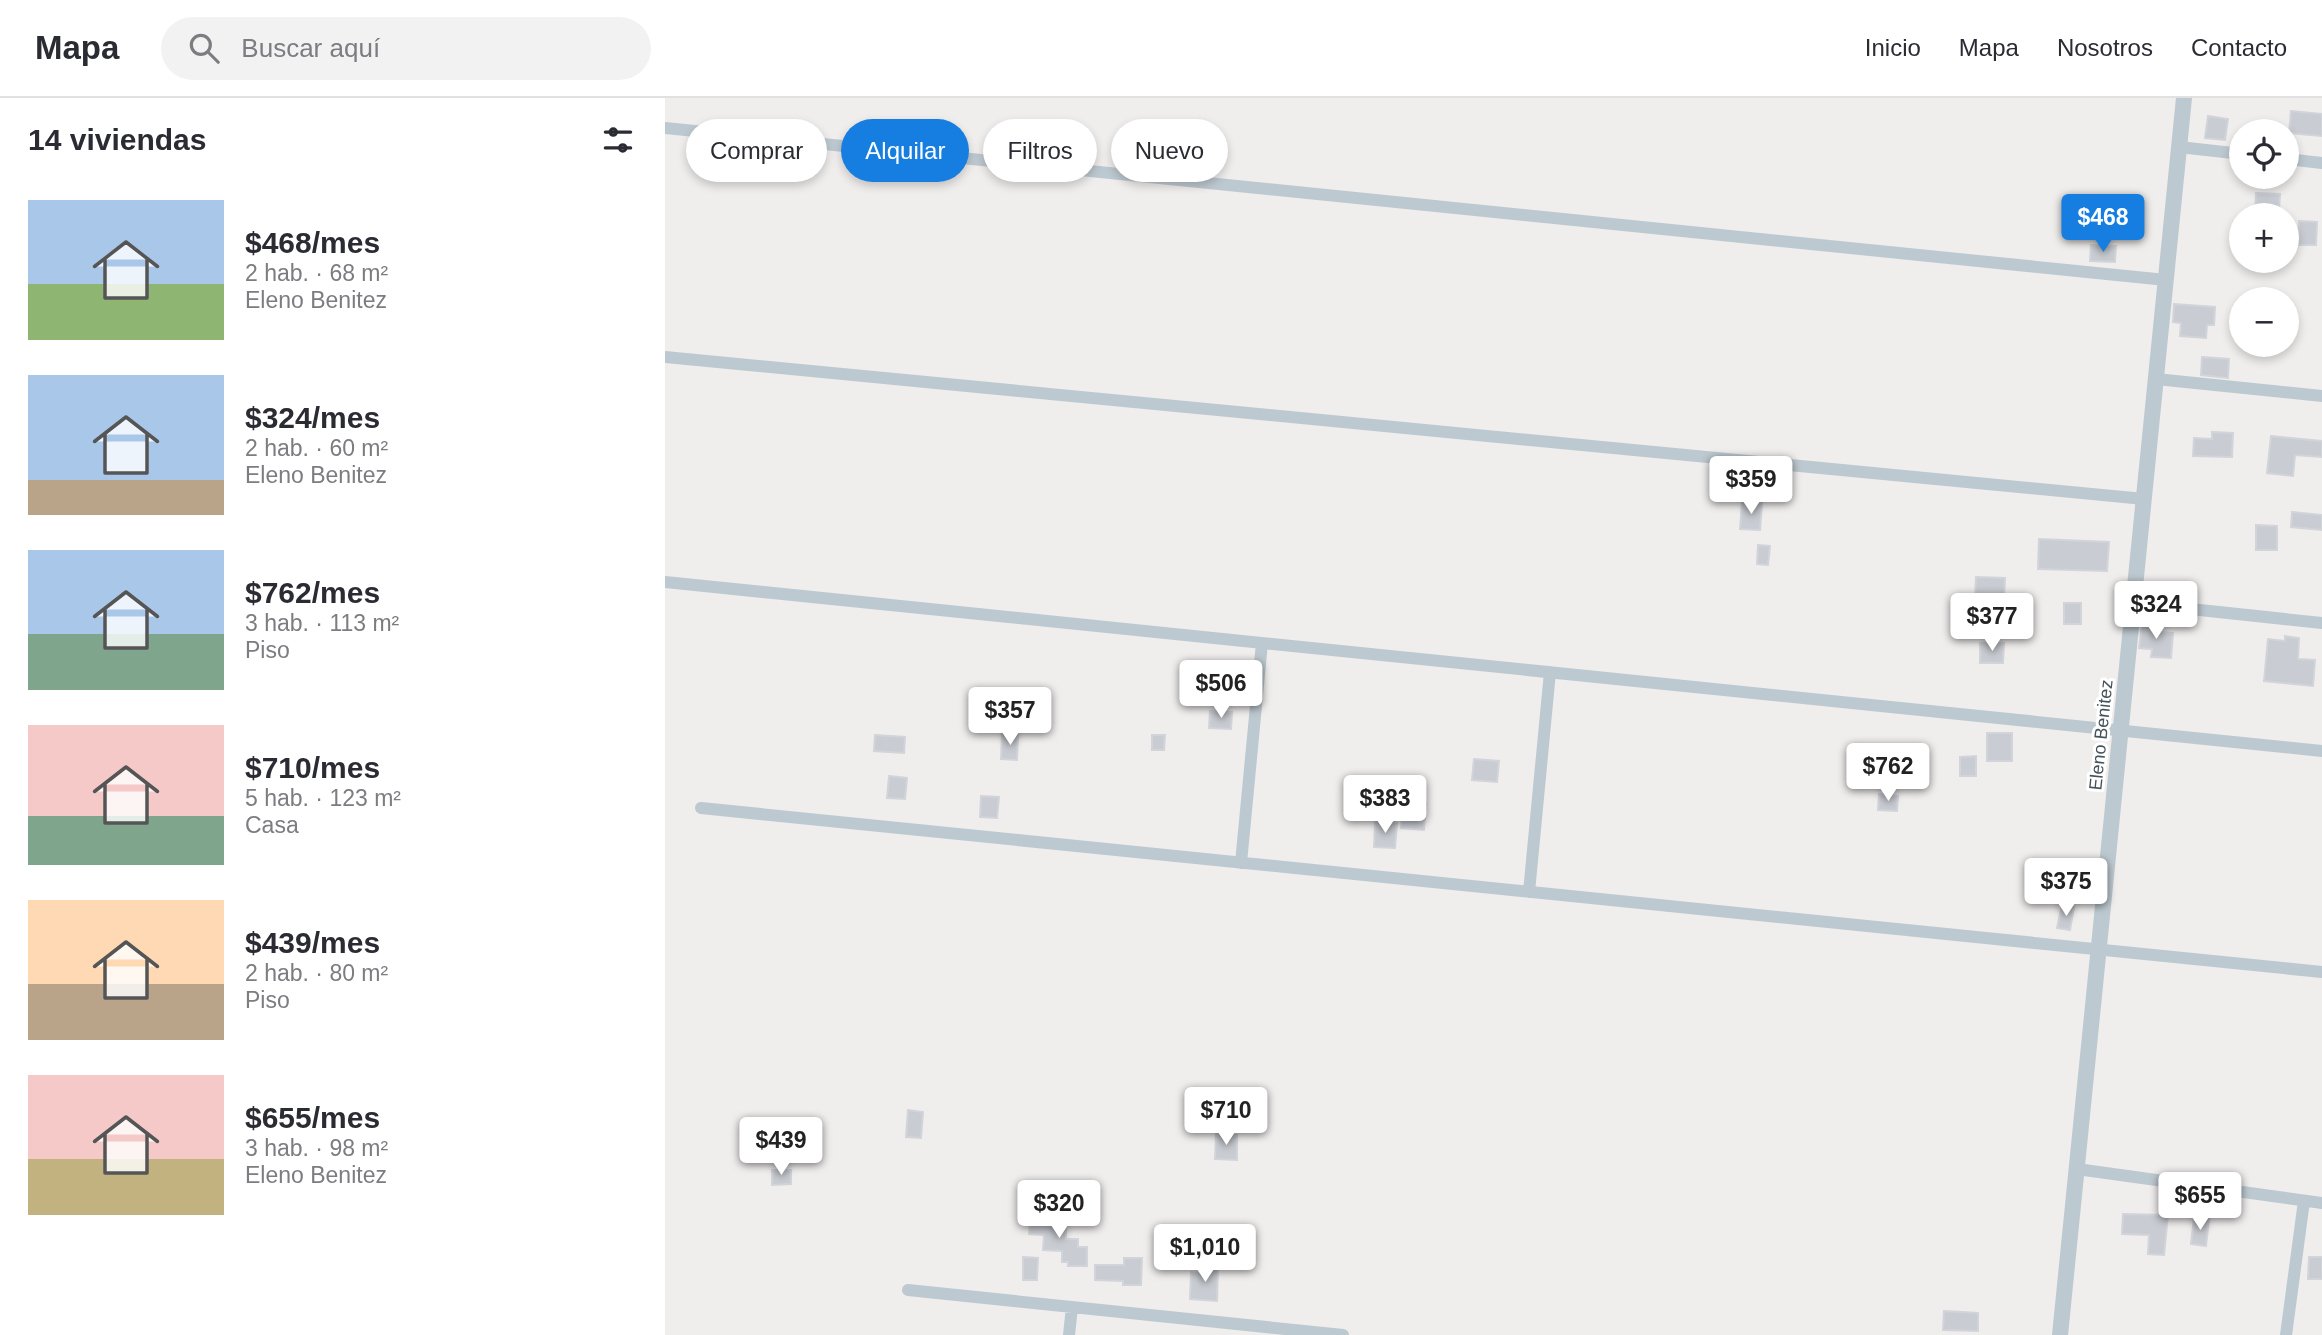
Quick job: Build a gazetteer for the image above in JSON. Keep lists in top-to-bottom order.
{
  "streets": {
    "street": ["Eleno Benitez"]
  },
  "page": {
    "header": "Mapa",
    "search": "Buscar aquí",
    "nav": [
      "Inicio",
      "Mapa",
      "Nosotros",
      "Contacto"
    ],
    "heading": "14 viviendas",
    "map_buttons": ["+", "−"],
    "chip": [
      "Comprar",
      "Alquilar",
      "Filtros",
      "Nuevo"
    ],
    "list": [
      {
        "name": "$468/mes",
        "note": "2 hab. · 68 m² · Eleno Benitez"
      },
      {
        "name": "$324/mes",
        "note": "2 hab. · 60 m² · Eleno Benitez"
      },
      {
        "name": "$762/mes",
        "note": "3 hab. · 113 m² · Piso"
      },
      {
        "name": "$710/mes",
        "note": "5 hab. · 123 m² · Casa"
      },
      {
        "name": "$439/mes",
        "note": "2 hab. · 80 m² · Piso"
      },
      {
        "name": "$655/mes",
        "note": "3 hab. · 98 m² · Eleno Benitez"
      }
    ],
    "price": [
      "$468",
      "$359",
      "$324",
      "$377",
      "$506",
      "$357",
      "$762",
      "$383",
      "$375",
      "$710",
      "$439",
      "$655",
      "$320",
      "$1,010"
    ]
  }
}
